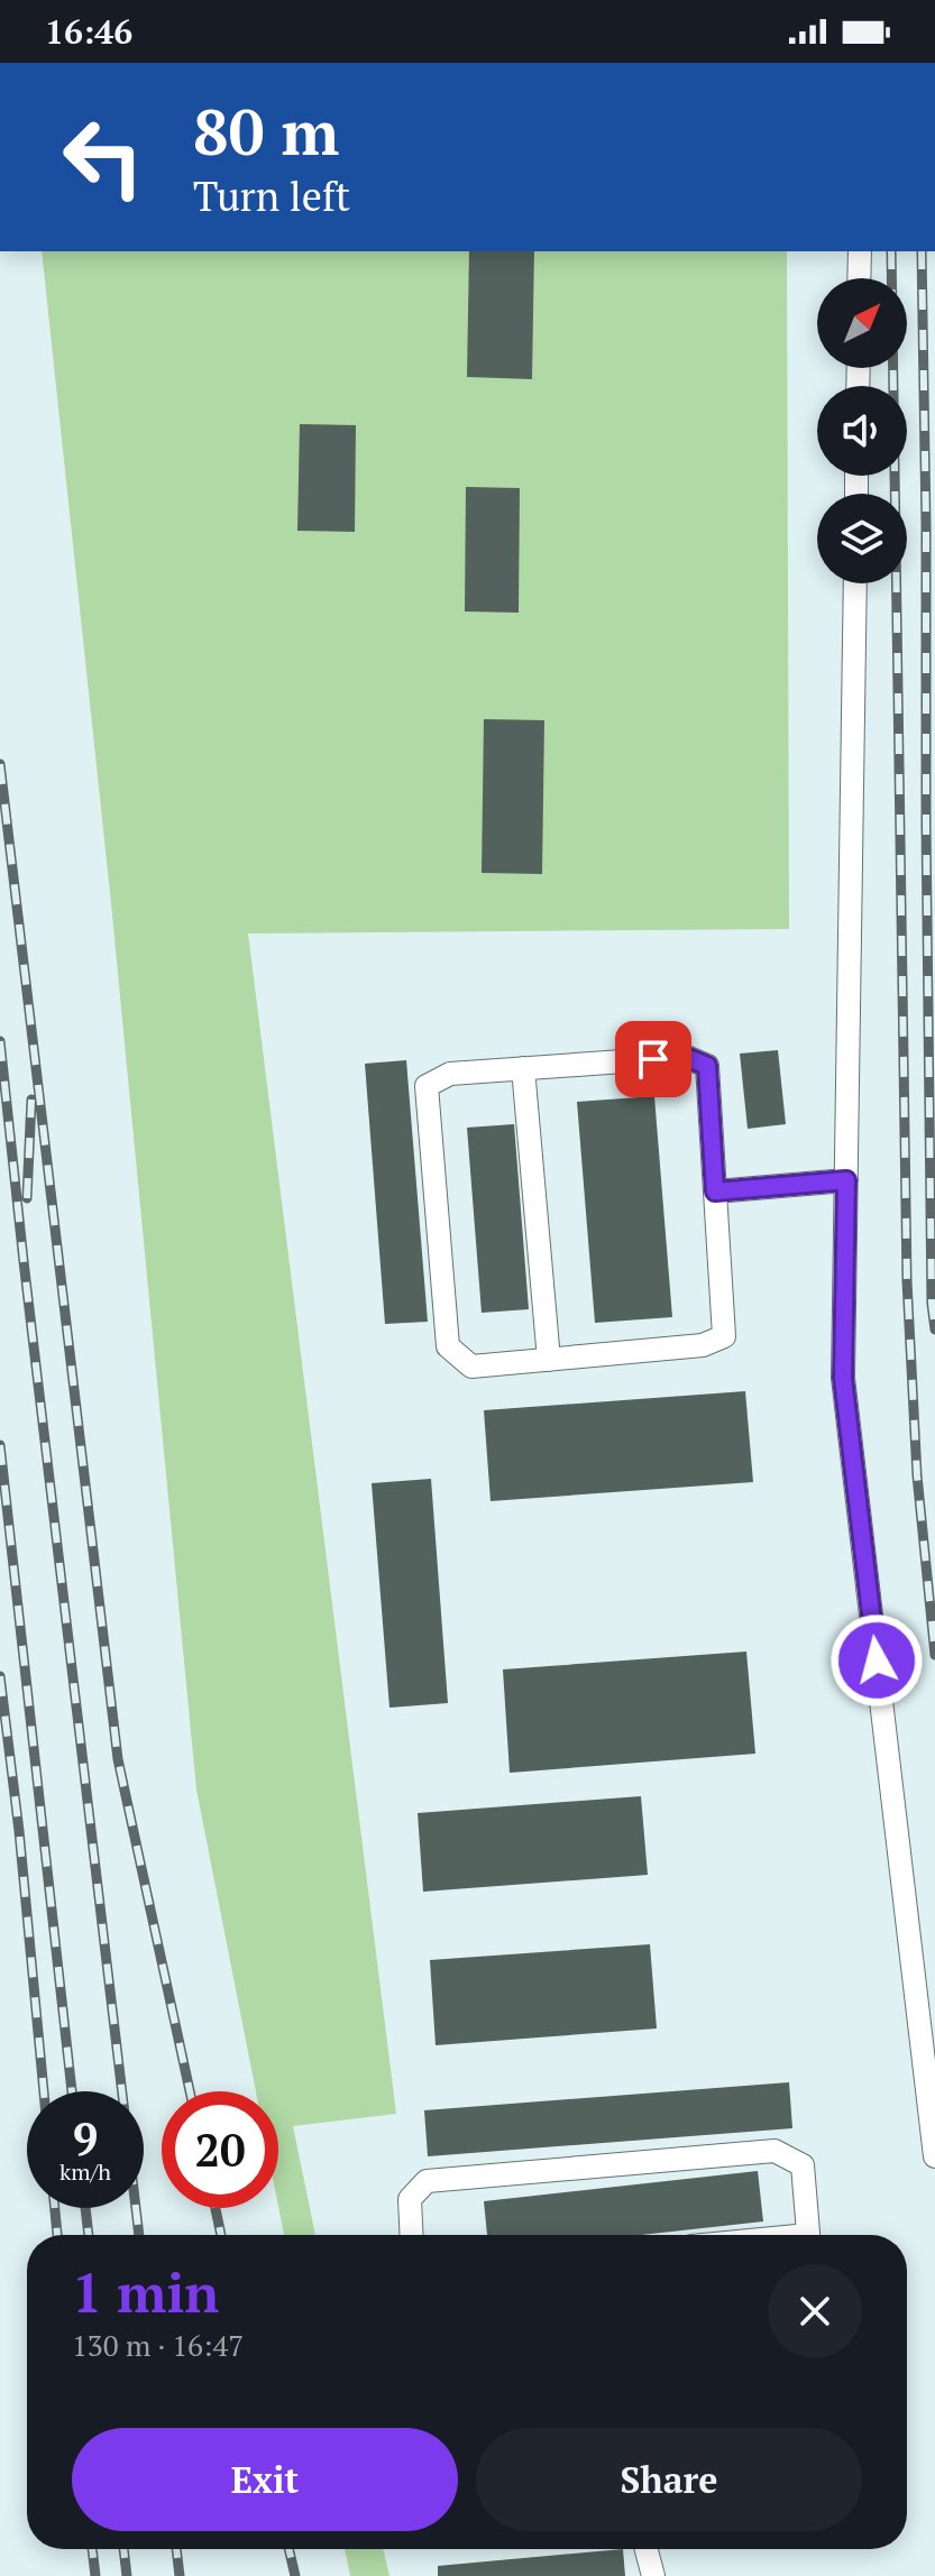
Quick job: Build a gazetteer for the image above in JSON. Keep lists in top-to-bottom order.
{
  "north": "top right",
  "page": {
    "status": "16:46",
    "turn": ["80 m", "Turn left"],
    "speed": "9 km/h",
    "limit": "20",
    "heading": ["1 min", "130 m · 16:47"],
    "buttons": ["Exit", "Share"]
  }
}
